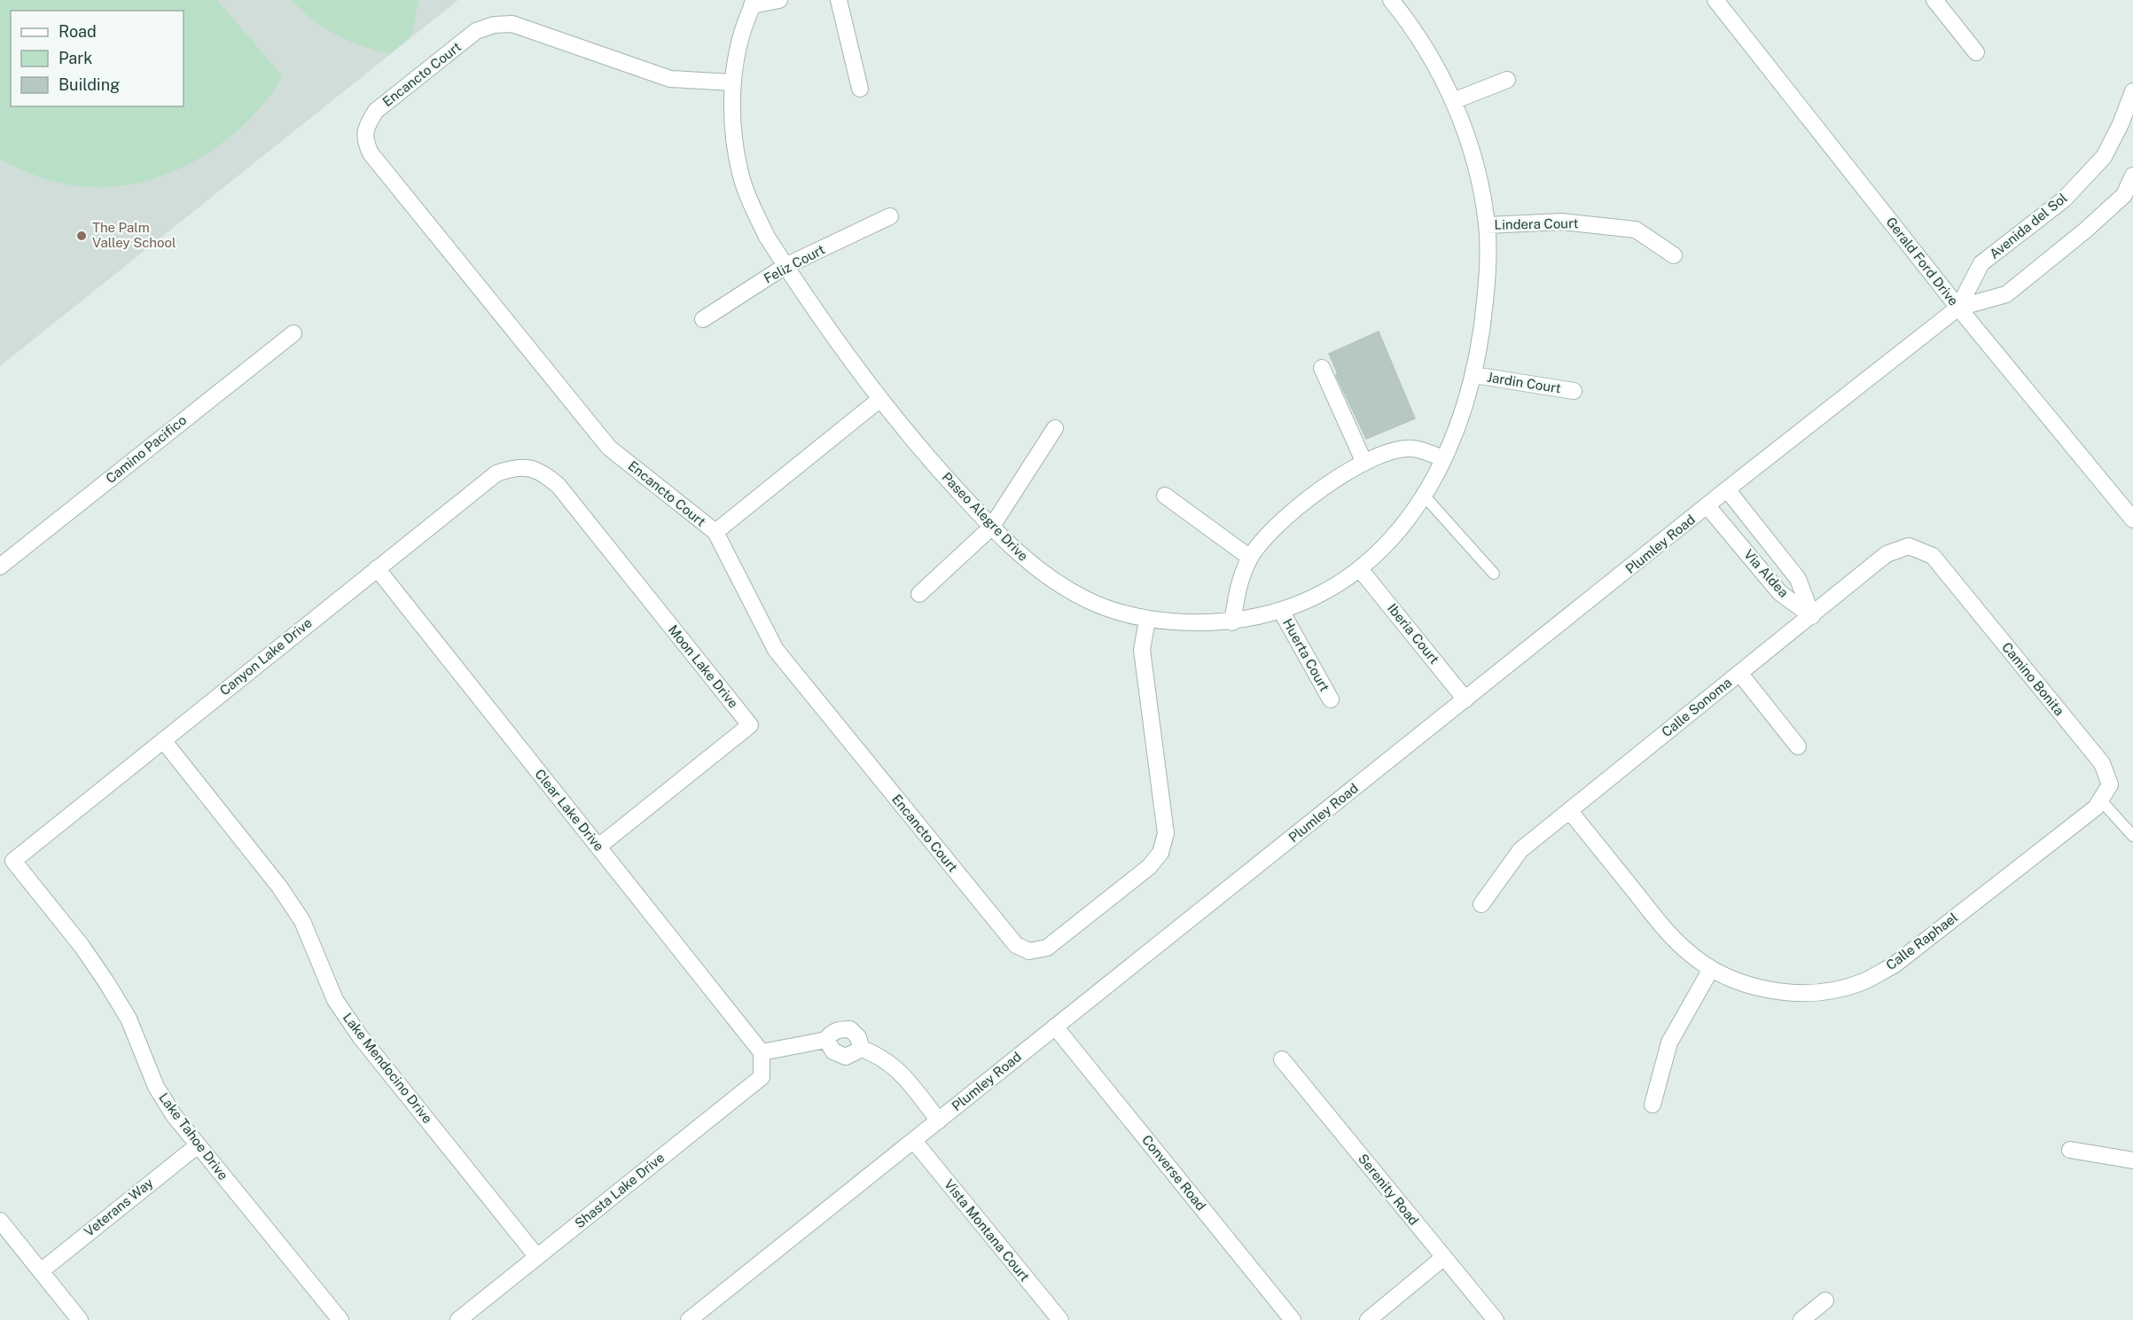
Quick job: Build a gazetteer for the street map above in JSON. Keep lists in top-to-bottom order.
{
  "streets": {
    "street": [
      "Encancto Court",
      "Lindera Court",
      "Avenida del Sol",
      "Gerald Ford Drive",
      "Feliz Court",
      "Jardin Court",
      "Camino Pacifico",
      "Paseo Alegre Drive",
      "Plumley Road",
      "Via Aldea",
      "Iberia Court",
      "Huerta Court",
      "Canyon Lake Drive",
      "Moon Lake Drive",
      "Camino Bonita",
      "Calle Sonoma",
      "Clear Lake Drive",
      "Calle Raphael",
      "Lake Mendocino Drive",
      "Lake Tahoe Drive",
      "Converse Road",
      "Serenity Road",
      "Shasta Lake Drive",
      "Veterans Way",
      "Vista Montana Court"
    ]
  },
  "crossings": [
    ["Encancto Court", "Paseo Alegre Drive"],
    ["Lindera Court", "Paseo Alegre Drive"],
    ["Avenida del Sol", "Gerald Ford Drive"],
    ["Avenida del Sol", "Plumley Road"],
    ["Gerald Ford Drive", "Plumley Road"],
    ["Feliz Court", "Paseo Alegre Drive"],
    ["Jardin Court", "Paseo Alegre Drive"],
    ["Paseo Alegre Drive", "Iberia Court"],
    ["Paseo Alegre Drive", "Huerta Court"],
    ["Plumley Road", "Via Aldea"],
    ["Plumley Road", "Iberia Court"],
    ["Plumley Road", "Converse Road"],
    ["Plumley Road", "Vista Montana Court"],
    ["Via Aldea", "Calle Sonoma"],
    ["Canyon Lake Drive", "Moon Lake Drive"],
    ["Canyon Lake Drive", "Clear Lake Drive"],
    ["Canyon Lake Drive", "Lake Mendocino Drive"],
    ["Canyon Lake Drive", "Lake Tahoe Drive"],
    ["Moon Lake Drive", "Clear Lake Drive"],
    ["Camino Bonita", "Calle Sonoma"],
    ["Camino Bonita", "Calle Raphael"],
    ["Calle Sonoma", "Calle Raphael"],
    ["Clear Lake Drive", "Shasta Lake Drive"],
    ["Lake Mendocino Drive", "Shasta Lake Drive"],
    ["Lake Tahoe Drive", "Veterans Way"]
  ],
  "places": ["The Palm Valley School"],
  "legend": ["Road", "Park", "Building"]
}
